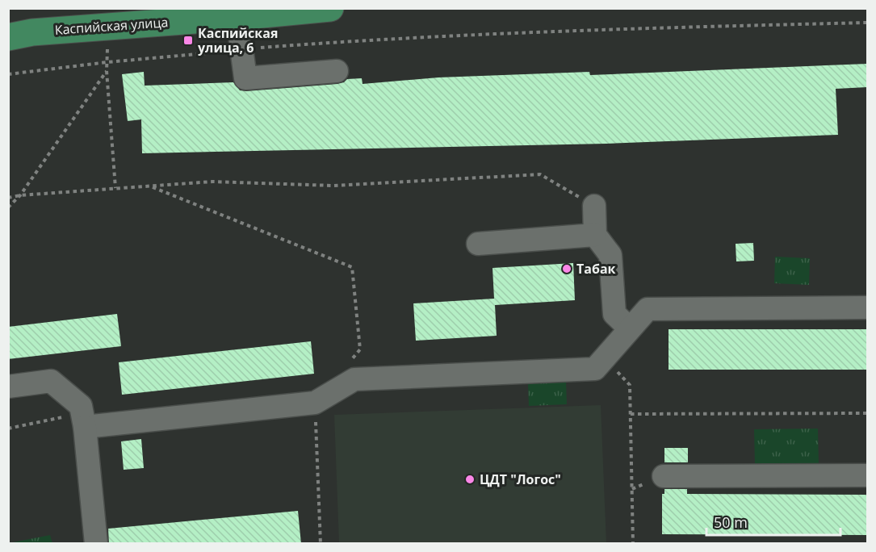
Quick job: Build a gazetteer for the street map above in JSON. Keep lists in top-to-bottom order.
{
  "streets": {
    "main road": ["Каспийская улица"]
  },
  "places": {
    "transit": ["Каспийская улица, 6"],
    "other": ["Табак", "ЦДТ \"Логос\""]
  },
  "scale_bar": "50 m"
}
